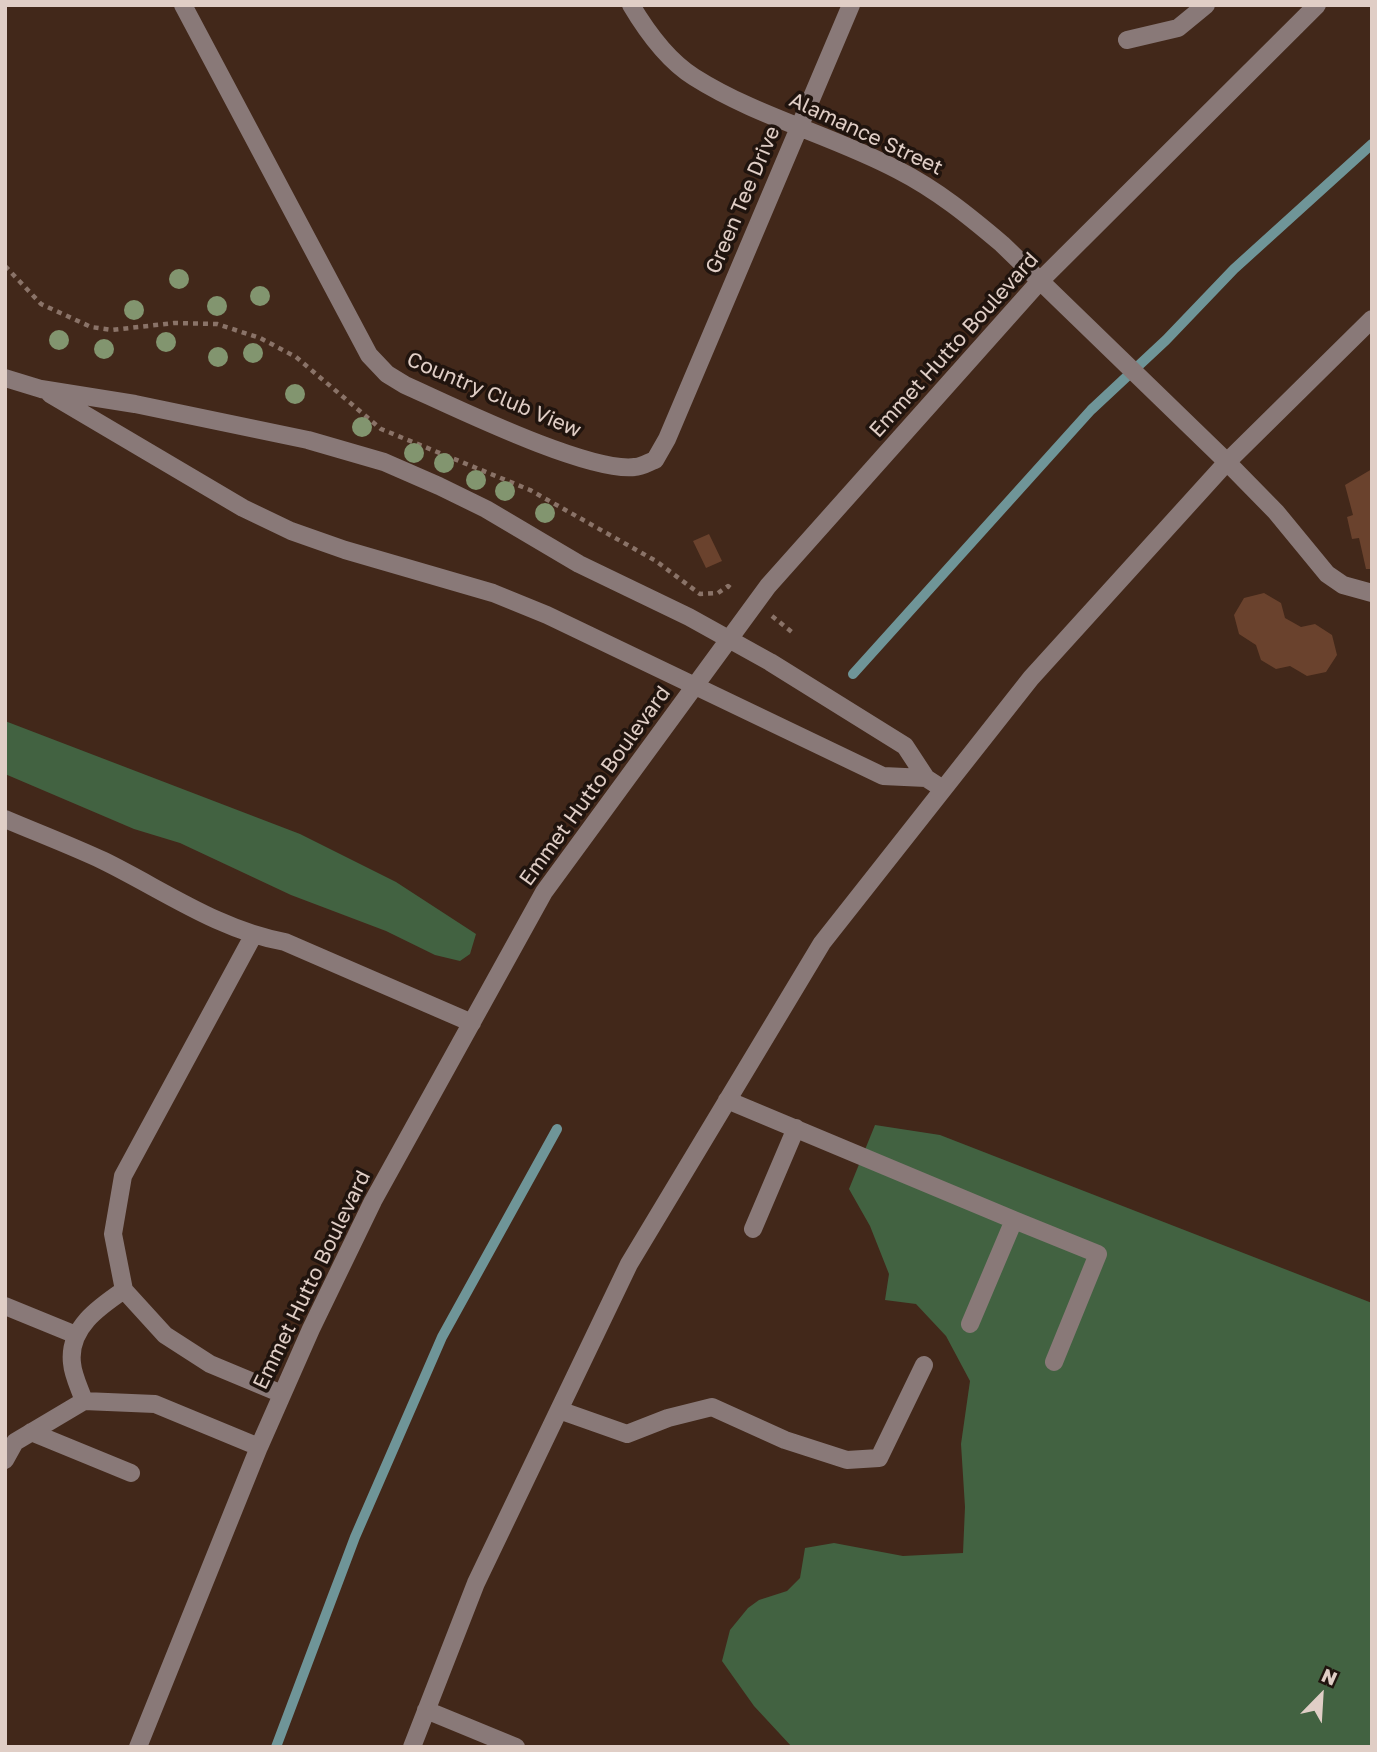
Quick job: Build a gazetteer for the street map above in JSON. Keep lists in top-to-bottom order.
{
  "streets": {
    "street": [
      "Alamance Street",
      "Green Tee Drive",
      "Emmet Hutto Boulevard",
      "Country Club View"
    ]
  },
  "crossings": [
    ["Alamance Street", "Green Tee Drive"],
    ["Alamance Street", "Emmet Hutto Boulevard"],
    ["Green Tee Drive", "Country Club View"]
  ],
  "north": "top right"
}
